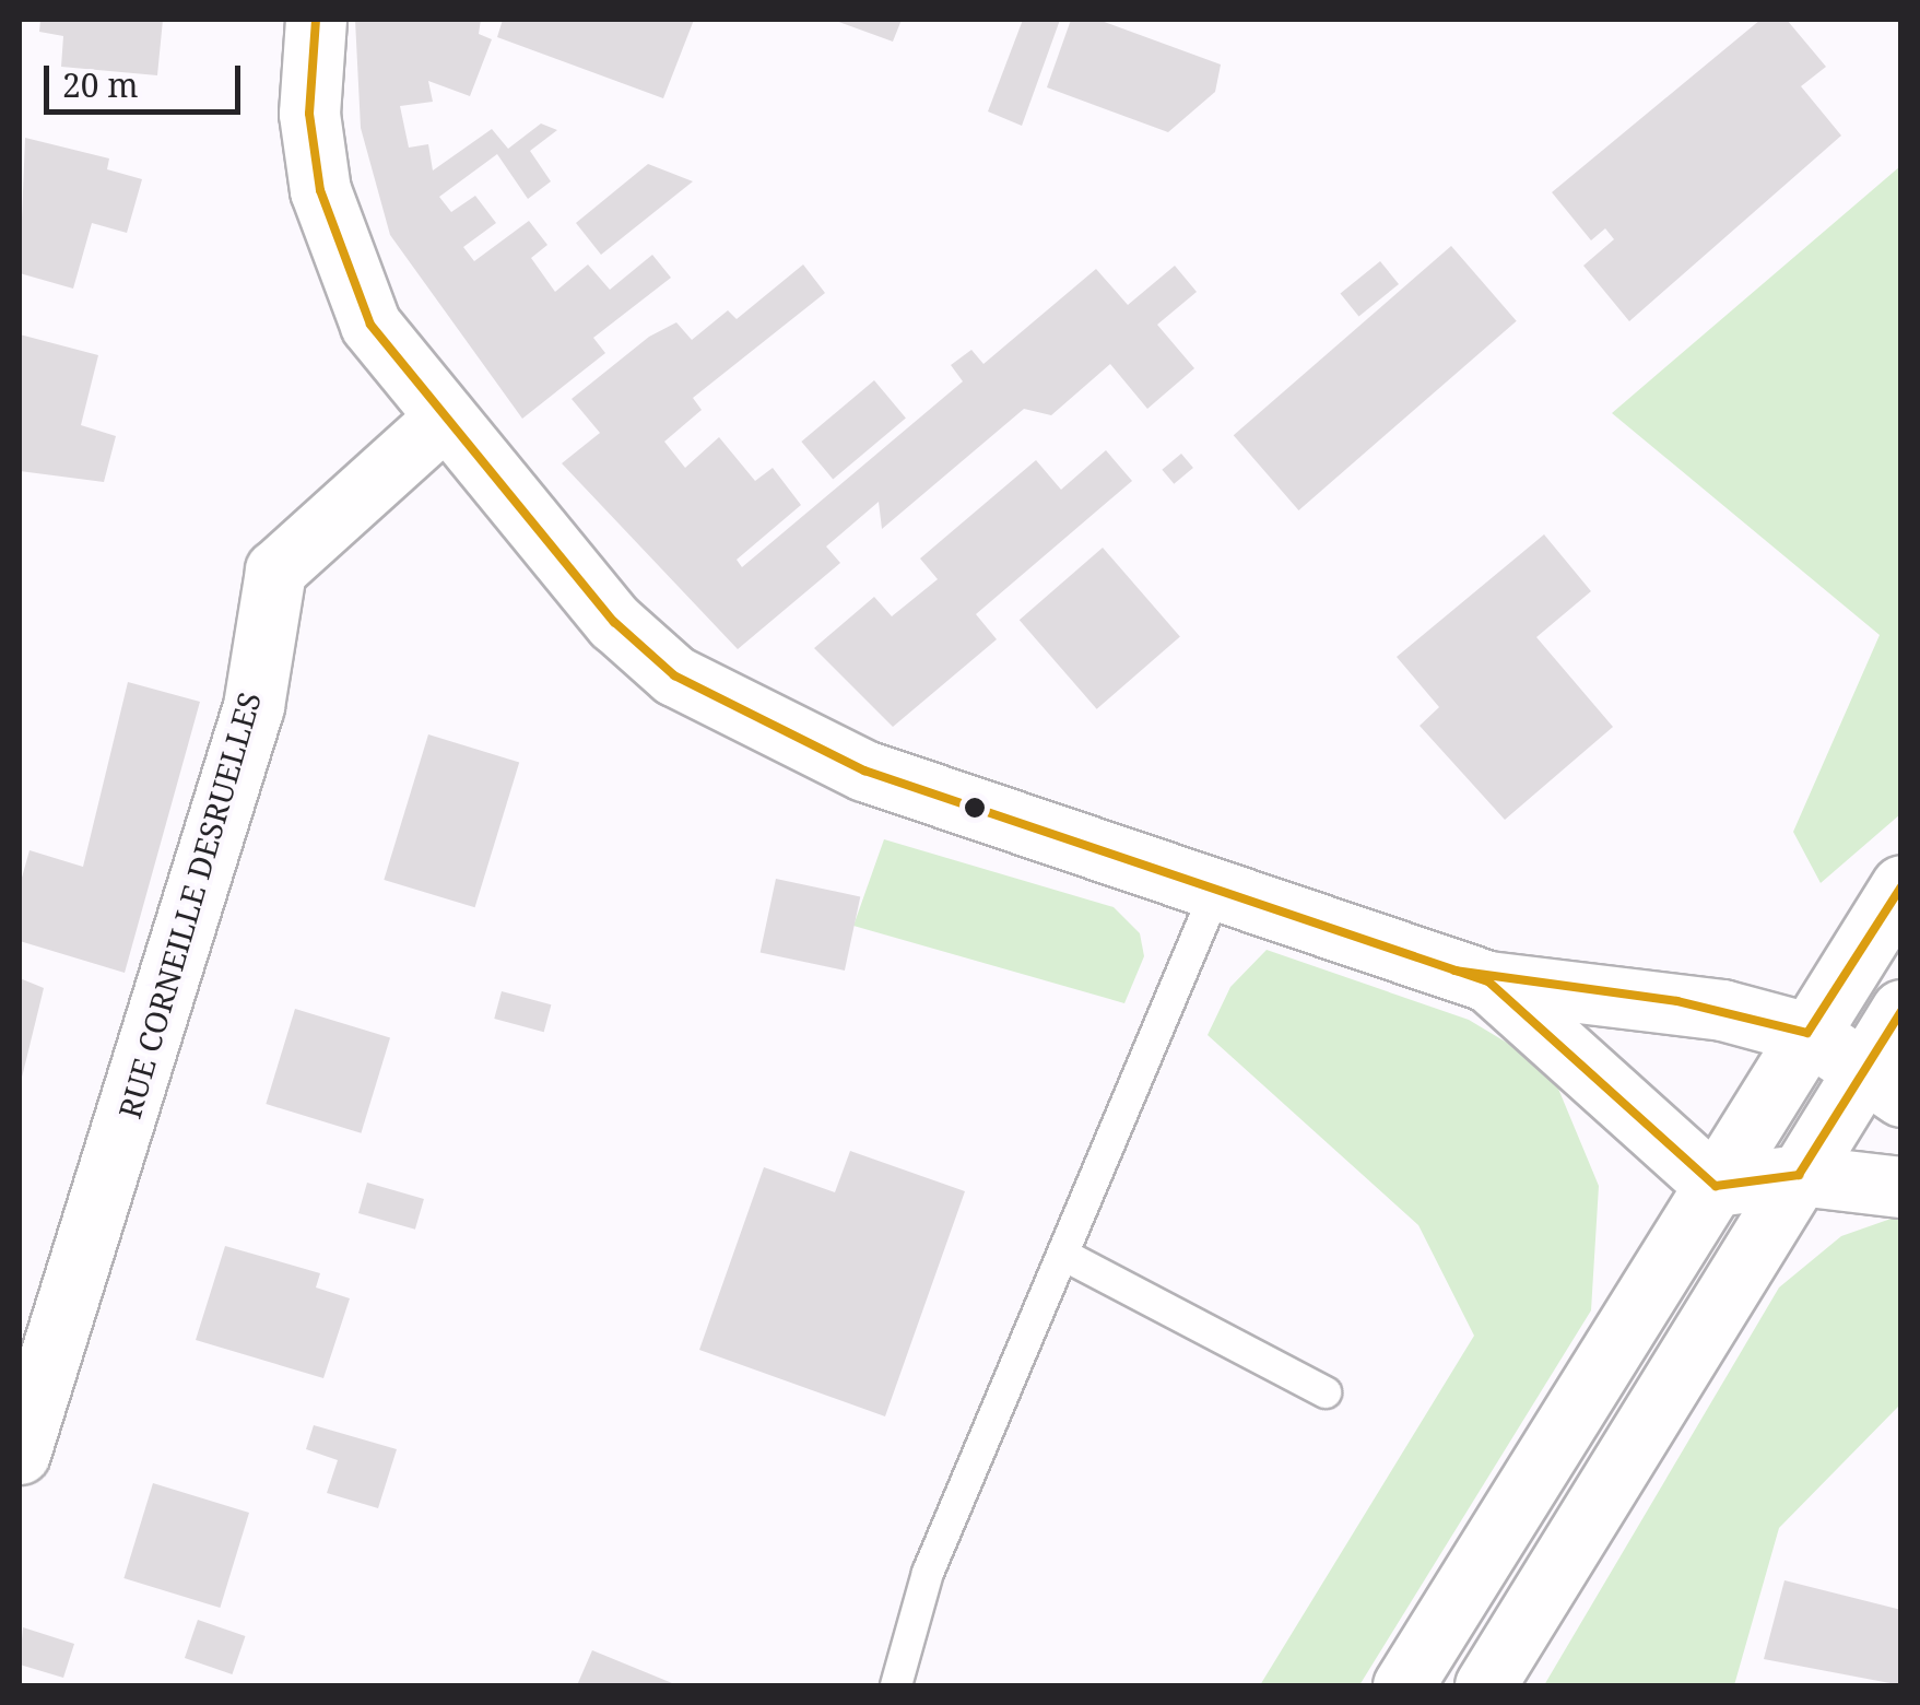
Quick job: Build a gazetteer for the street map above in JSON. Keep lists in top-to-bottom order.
{
  "streets": {
    "street": ["RUE CORNEILLE DESRUELLES"]
  },
  "scale_bar": "20 m"
}
